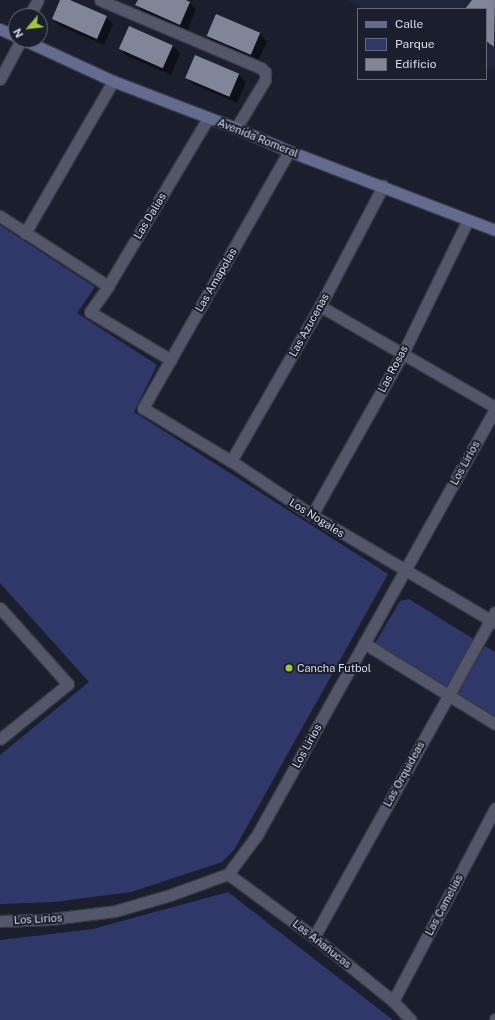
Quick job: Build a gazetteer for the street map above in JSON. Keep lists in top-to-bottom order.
{
  "streets": {
    "main road": ["Avenida Romeral"],
    "street": [
      "Las Dalias",
      "Las Amapolas",
      "Las Azucenas",
      "Las Rosas",
      "Los Lirios",
      "Los Nogales",
      "Las Orquideas",
      "Las Camelias",
      "Las Añañucas"
    ]
  },
  "crossings": [
    ["Avenida Romeral", "Las Dalias"],
    ["Avenida Romeral", "Las Amapolas"],
    ["Avenida Romeral", "Las Azucenas"],
    ["Avenida Romeral", "Las Rosas"],
    ["Las Dalias", "Las Amapolas"],
    ["Las Amapolas", "Los Nogales"],
    ["Las Azucenas", "Los Nogales"],
    ["Las Rosas", "Los Nogales"],
    ["Los Lirios", "Los Nogales"],
    ["Los Lirios", "Las Añañucas"],
    ["Los Nogales", "Las Orquideas"],
    ["Las Orquideas", "Las Añañucas"],
    ["Las Camelias", "Las Añañucas"]
  ],
  "places": ["Cancha Futbol"],
  "legend": ["Calle", "Parque", "Edificio"],
  "north": "bottom left"
}
